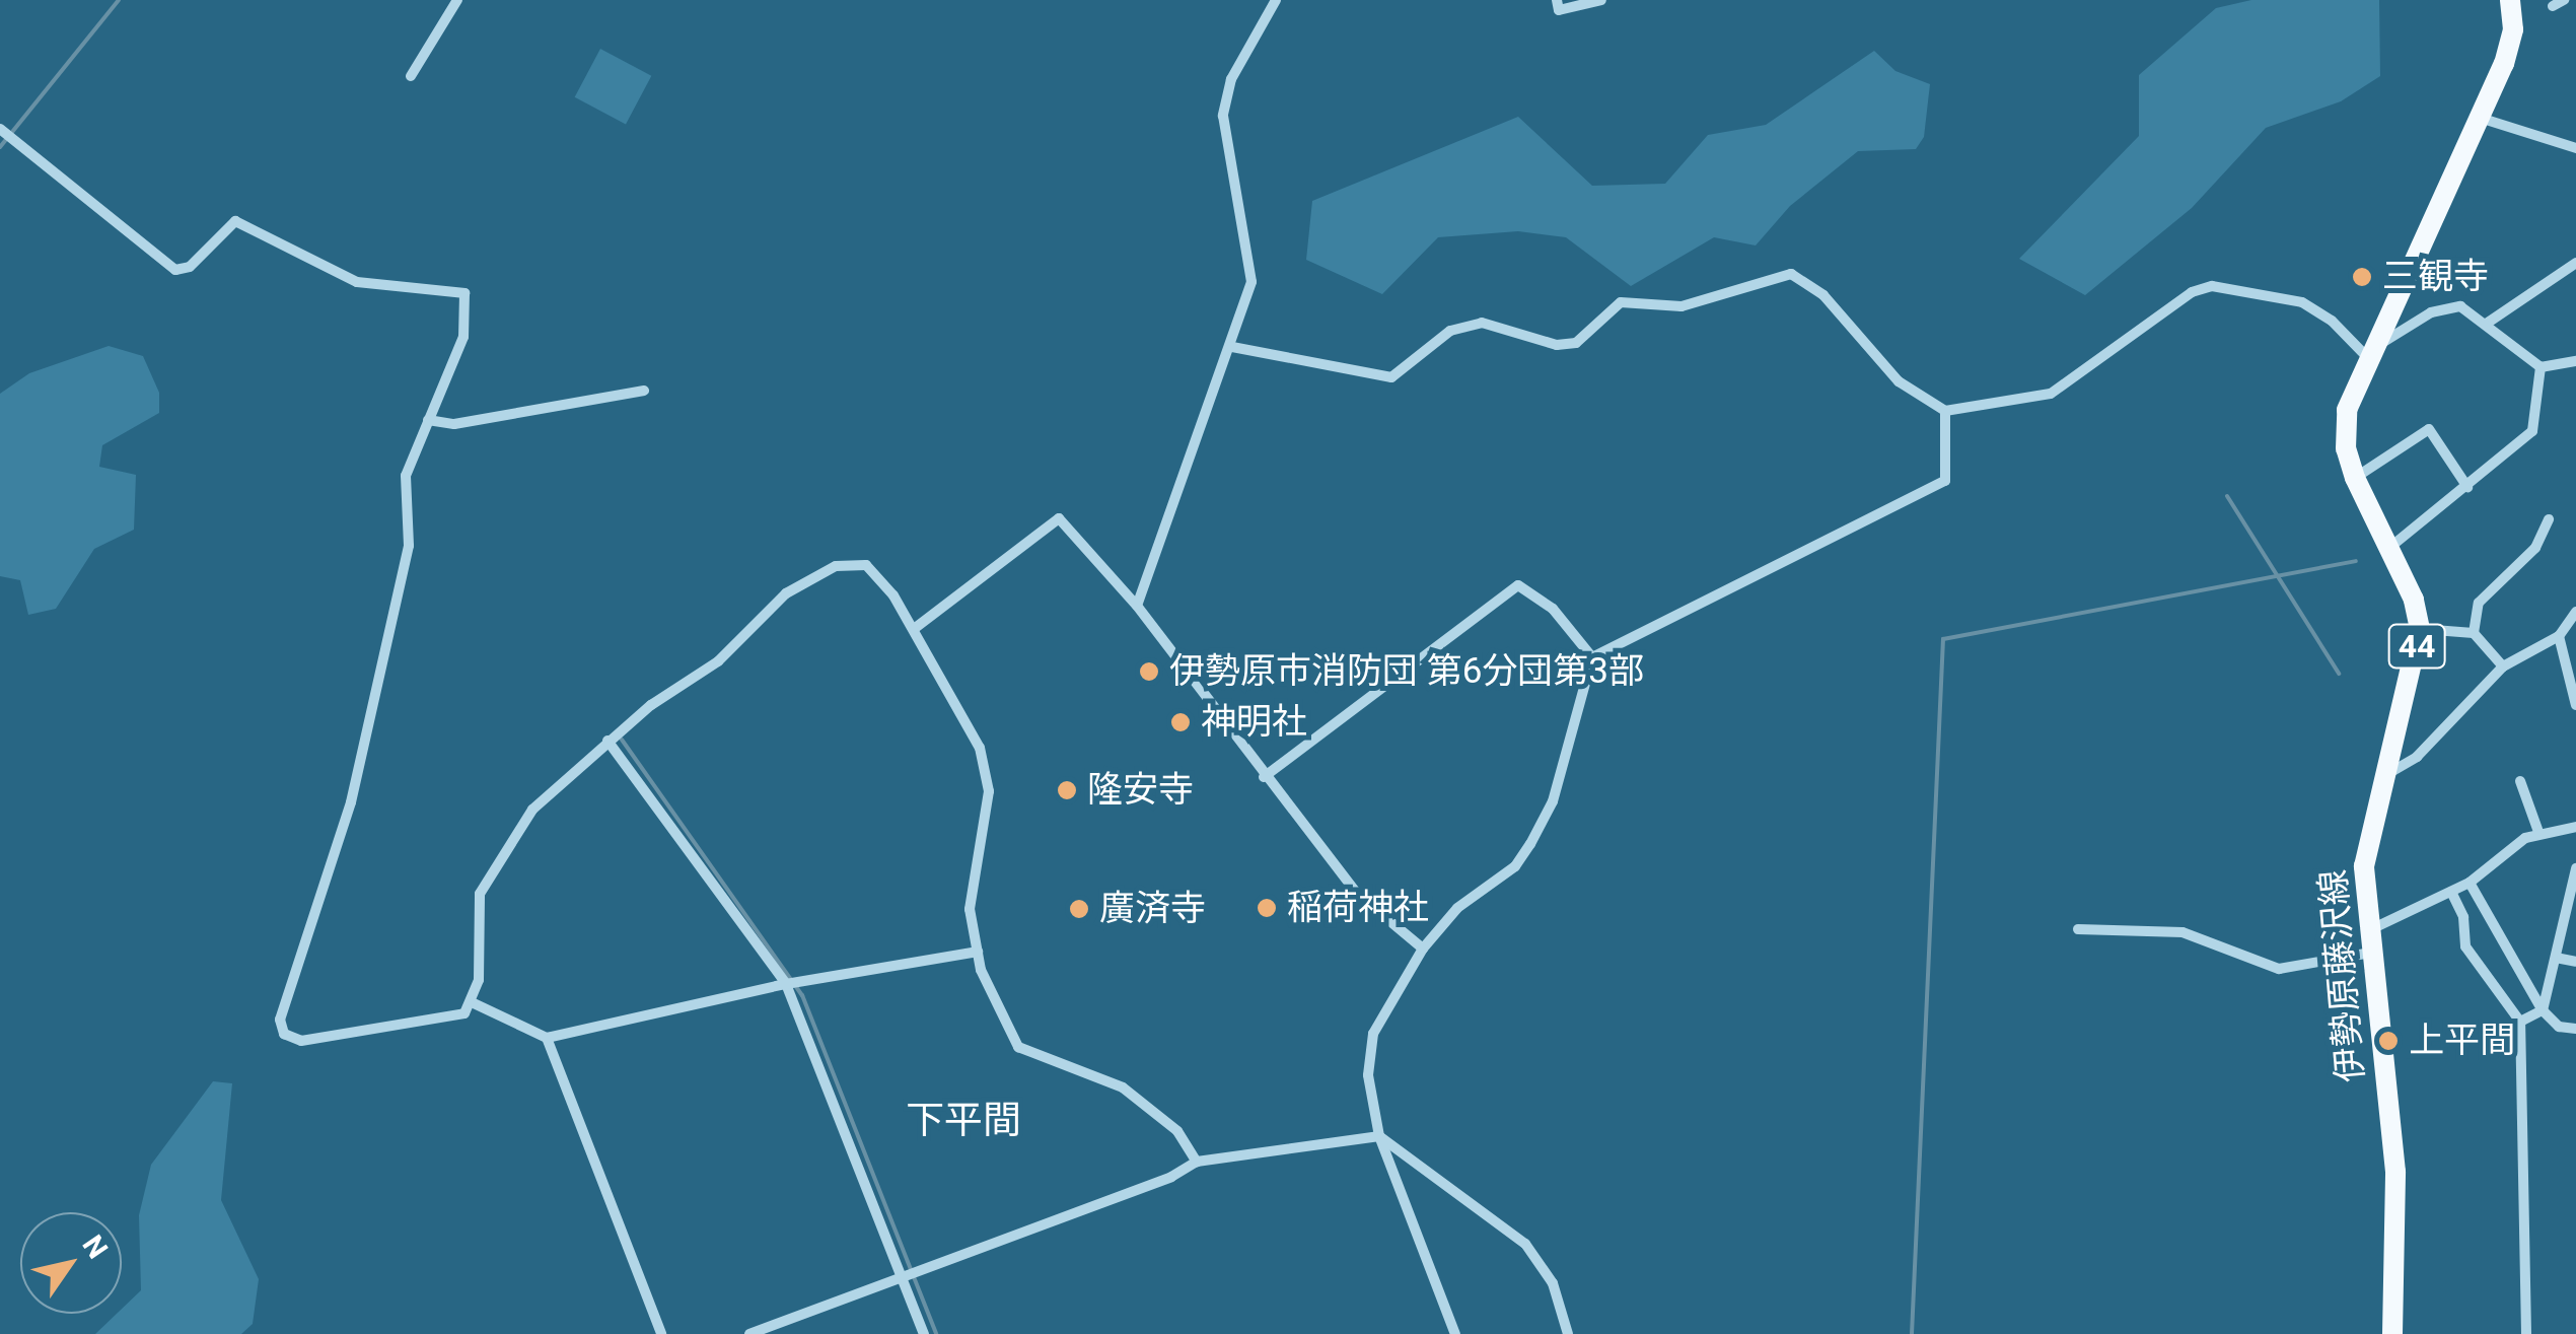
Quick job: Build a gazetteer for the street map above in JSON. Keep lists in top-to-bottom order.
{
  "streets": {
    "main road": ["44", "伊勢原藤沢線"]
  },
  "crossings": [
    ["44", "伊勢原藤沢線"]
  ],
  "districts": ["下平間"],
  "places": [
    "三観寺",
    "伊勢原市消防団 第6分団第3部",
    "神明社",
    "隆安寺",
    "稲荷神社",
    "廣済寺",
    "上平間"
  ],
  "north": "top right"
}
